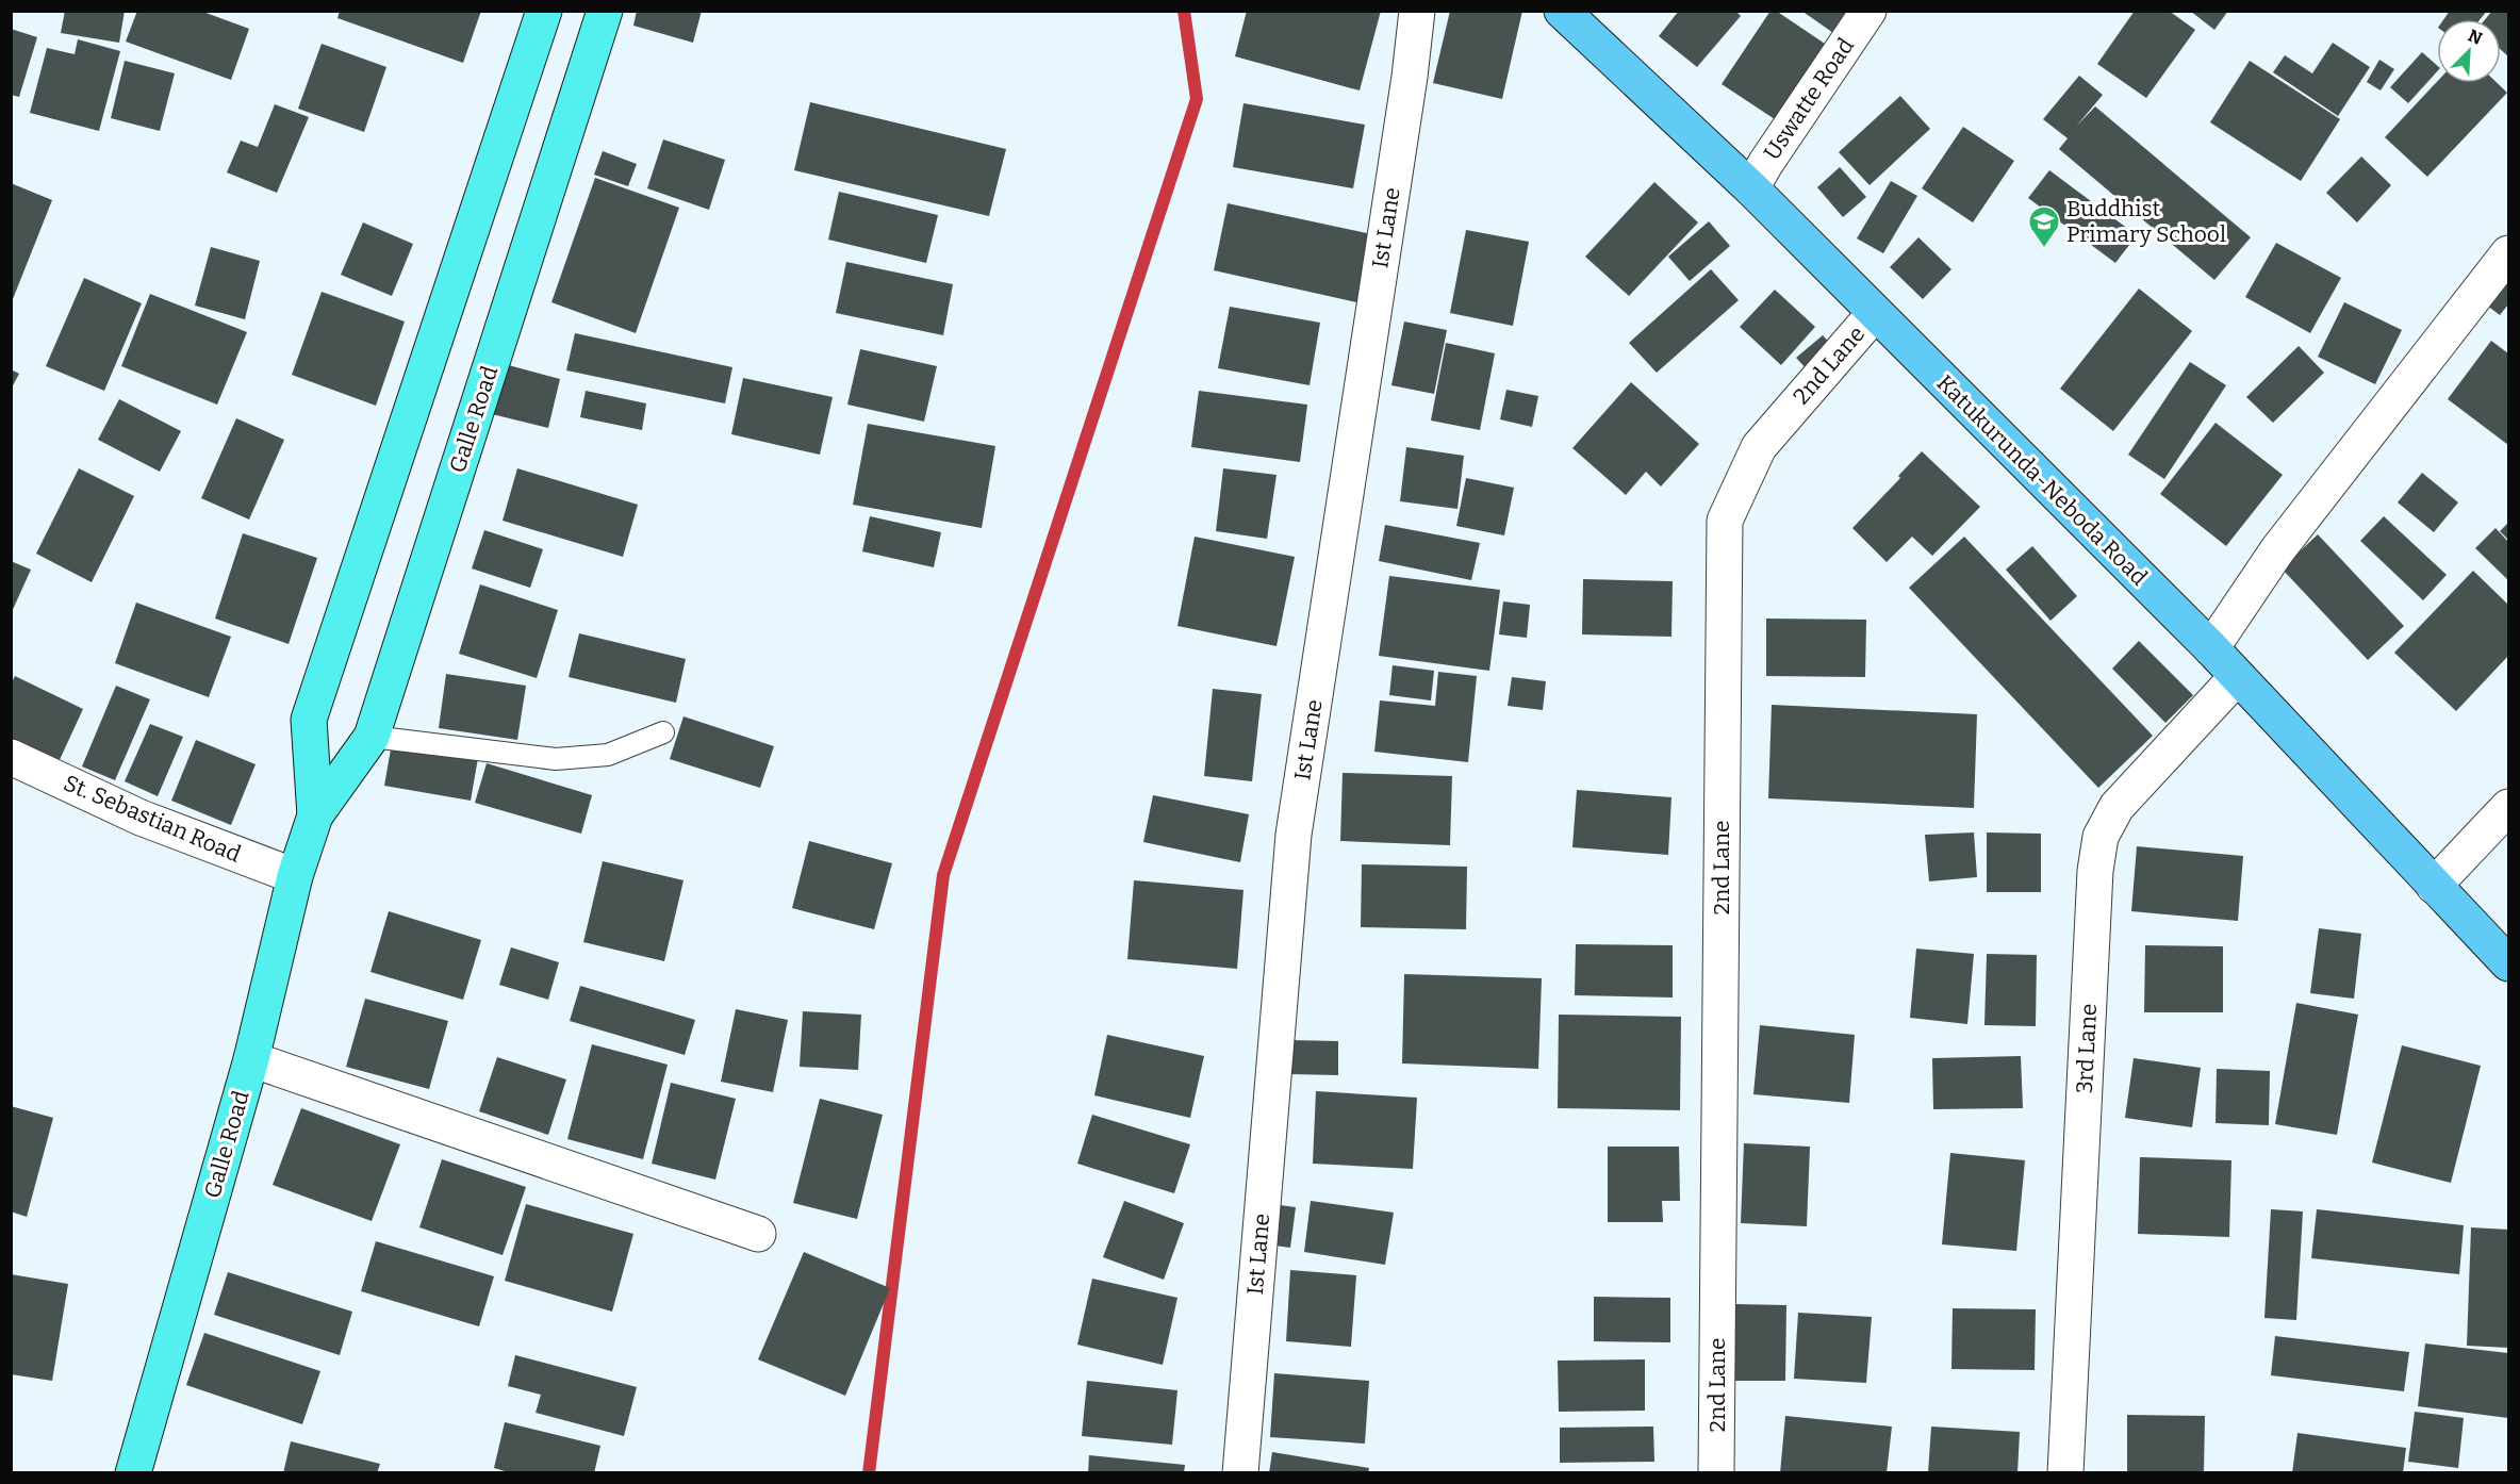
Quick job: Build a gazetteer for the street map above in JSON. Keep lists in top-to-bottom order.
{
  "streets": {
    "highway": ["Galle Road"],
    "main road": ["Katukurunda-Neboda Road"],
    "street": [
      "Uswatte Road",
      "Ist Lane",
      "2nd Lane",
      "St. Sebastian Road",
      "3rd Lane"
    ]
  },
  "crossings": [
    ["Uswatte Road", "Katukurunda-Neboda Road"],
    ["2nd Lane", "Katukurunda-Neboda Road"],
    ["Galle Road", "St. Sebastian Road"],
    ["Katukurunda-Neboda Road", "3rd Lane"]
  ],
  "places": {
    "school or university": ["Buddhist Primary School"]
  },
  "north": "top right"
}
